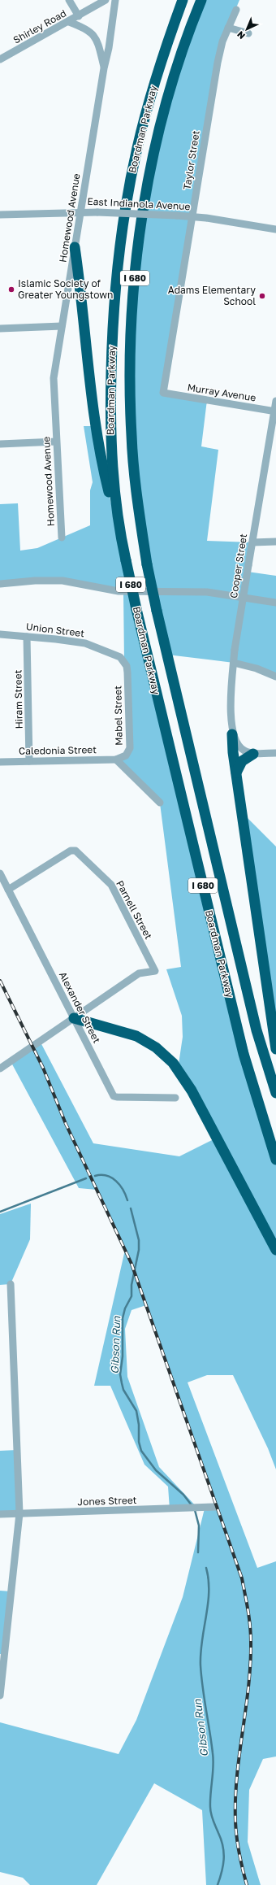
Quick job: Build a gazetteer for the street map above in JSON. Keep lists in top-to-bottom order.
{
  "streets": {
    "highway": ["Boardman Parkway", "I 680"],
    "street": [
      "Shirley Road",
      "Taylor Street",
      "East Indianola Avenue",
      "Homewood Avenue",
      "Murray Avenue",
      "Cooper Street",
      "Union Street",
      "Hiram Street",
      "Mabel Street",
      "Caledonia Street",
      "Parnell Street",
      "Alexander Street",
      "Jones Street"
    ]
  },
  "crossings": [
    ["Taylor Street", "East Indianola Avenue"],
    ["Taylor Street", "Murray Avenue"],
    ["East Indianola Avenue", "Homewood Avenue"],
    ["Murray Avenue", "Cooper Street"],
    ["Union Street", "Hiram Street"],
    ["Union Street", "Mabel Street"],
    ["Hiram Street", "Caledonia Street"],
    ["Mabel Street", "Caledonia Street"],
    ["Parnell Street", "Alexander Street"]
  ],
  "water": ["Gibson Run"],
  "places": ["Islamic Society of Greater Youngstown", "Adams Elementary School"],
  "north": "bottom left"
}
